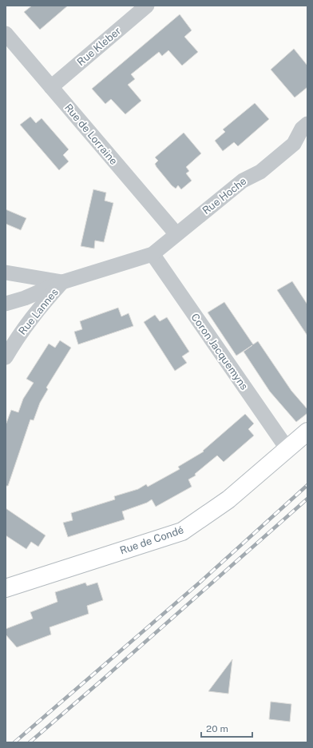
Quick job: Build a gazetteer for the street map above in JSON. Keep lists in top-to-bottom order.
{
  "streets": {
    "main road": ["Rue de Condé"],
    "street": [
      "Rue Kleber",
      "Rue de Lorraine",
      "Rue Hoche",
      "Rue Lannes",
      "Coron Jacquemyns"
    ]
  },
  "crossings": [
    ["Rue Kleber", "Rue de Lorraine"],
    ["Rue de Lorraine", "Rue Hoche"],
    ["Rue Hoche", "Coron Jacquemyns"],
    ["Coron Jacquemyns", "Rue de Condé"]
  ],
  "scale_bar": "20 m"
}
